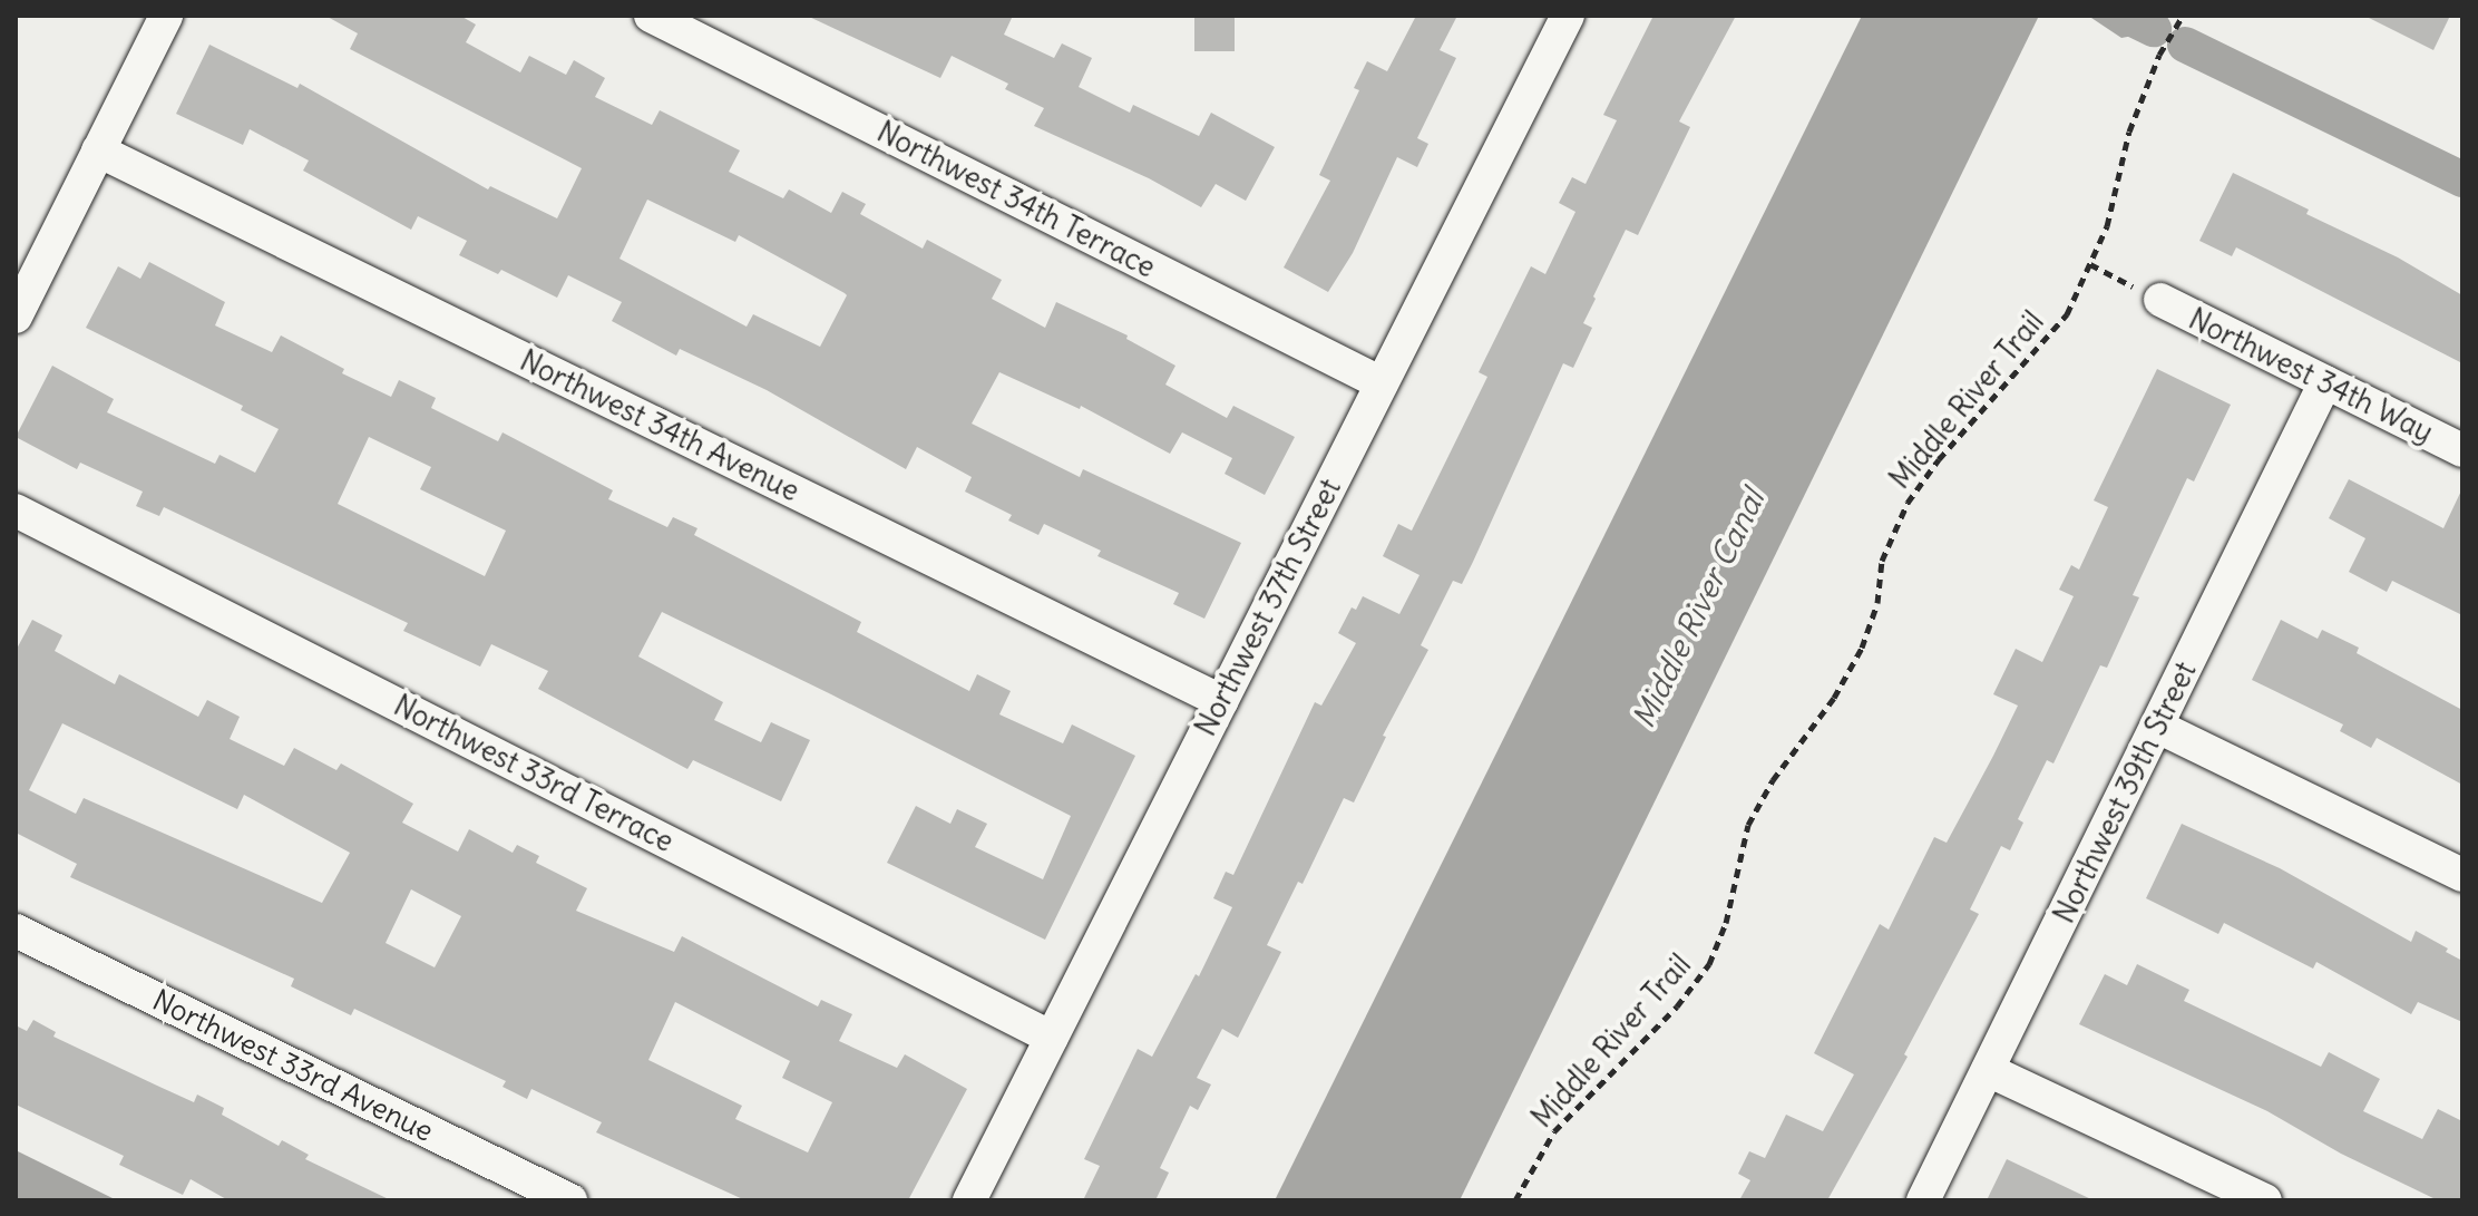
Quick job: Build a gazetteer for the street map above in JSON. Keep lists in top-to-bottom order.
{
  "streets": {
    "street": [
      "Northwest 34th Terrace",
      "Northwest 34th Way",
      "Northwest 34th Avenue",
      "Northwest 37th Street",
      "Northwest 33rd Terrace",
      "Northwest 39th Street",
      "Northwest 33rd Avenue"
    ],
    "path": ["Middle River Trail"]
  },
  "crossings": [
    ["Northwest 34th Terrace", "Northwest 37th Street"],
    ["Northwest 34th Way", "Northwest 39th Street"],
    ["Northwest 34th Avenue", "Northwest 37th Street"],
    ["Northwest 37th Street", "Northwest 33rd Terrace"]
  ],
  "water": ["Middle River Canal"]
}
